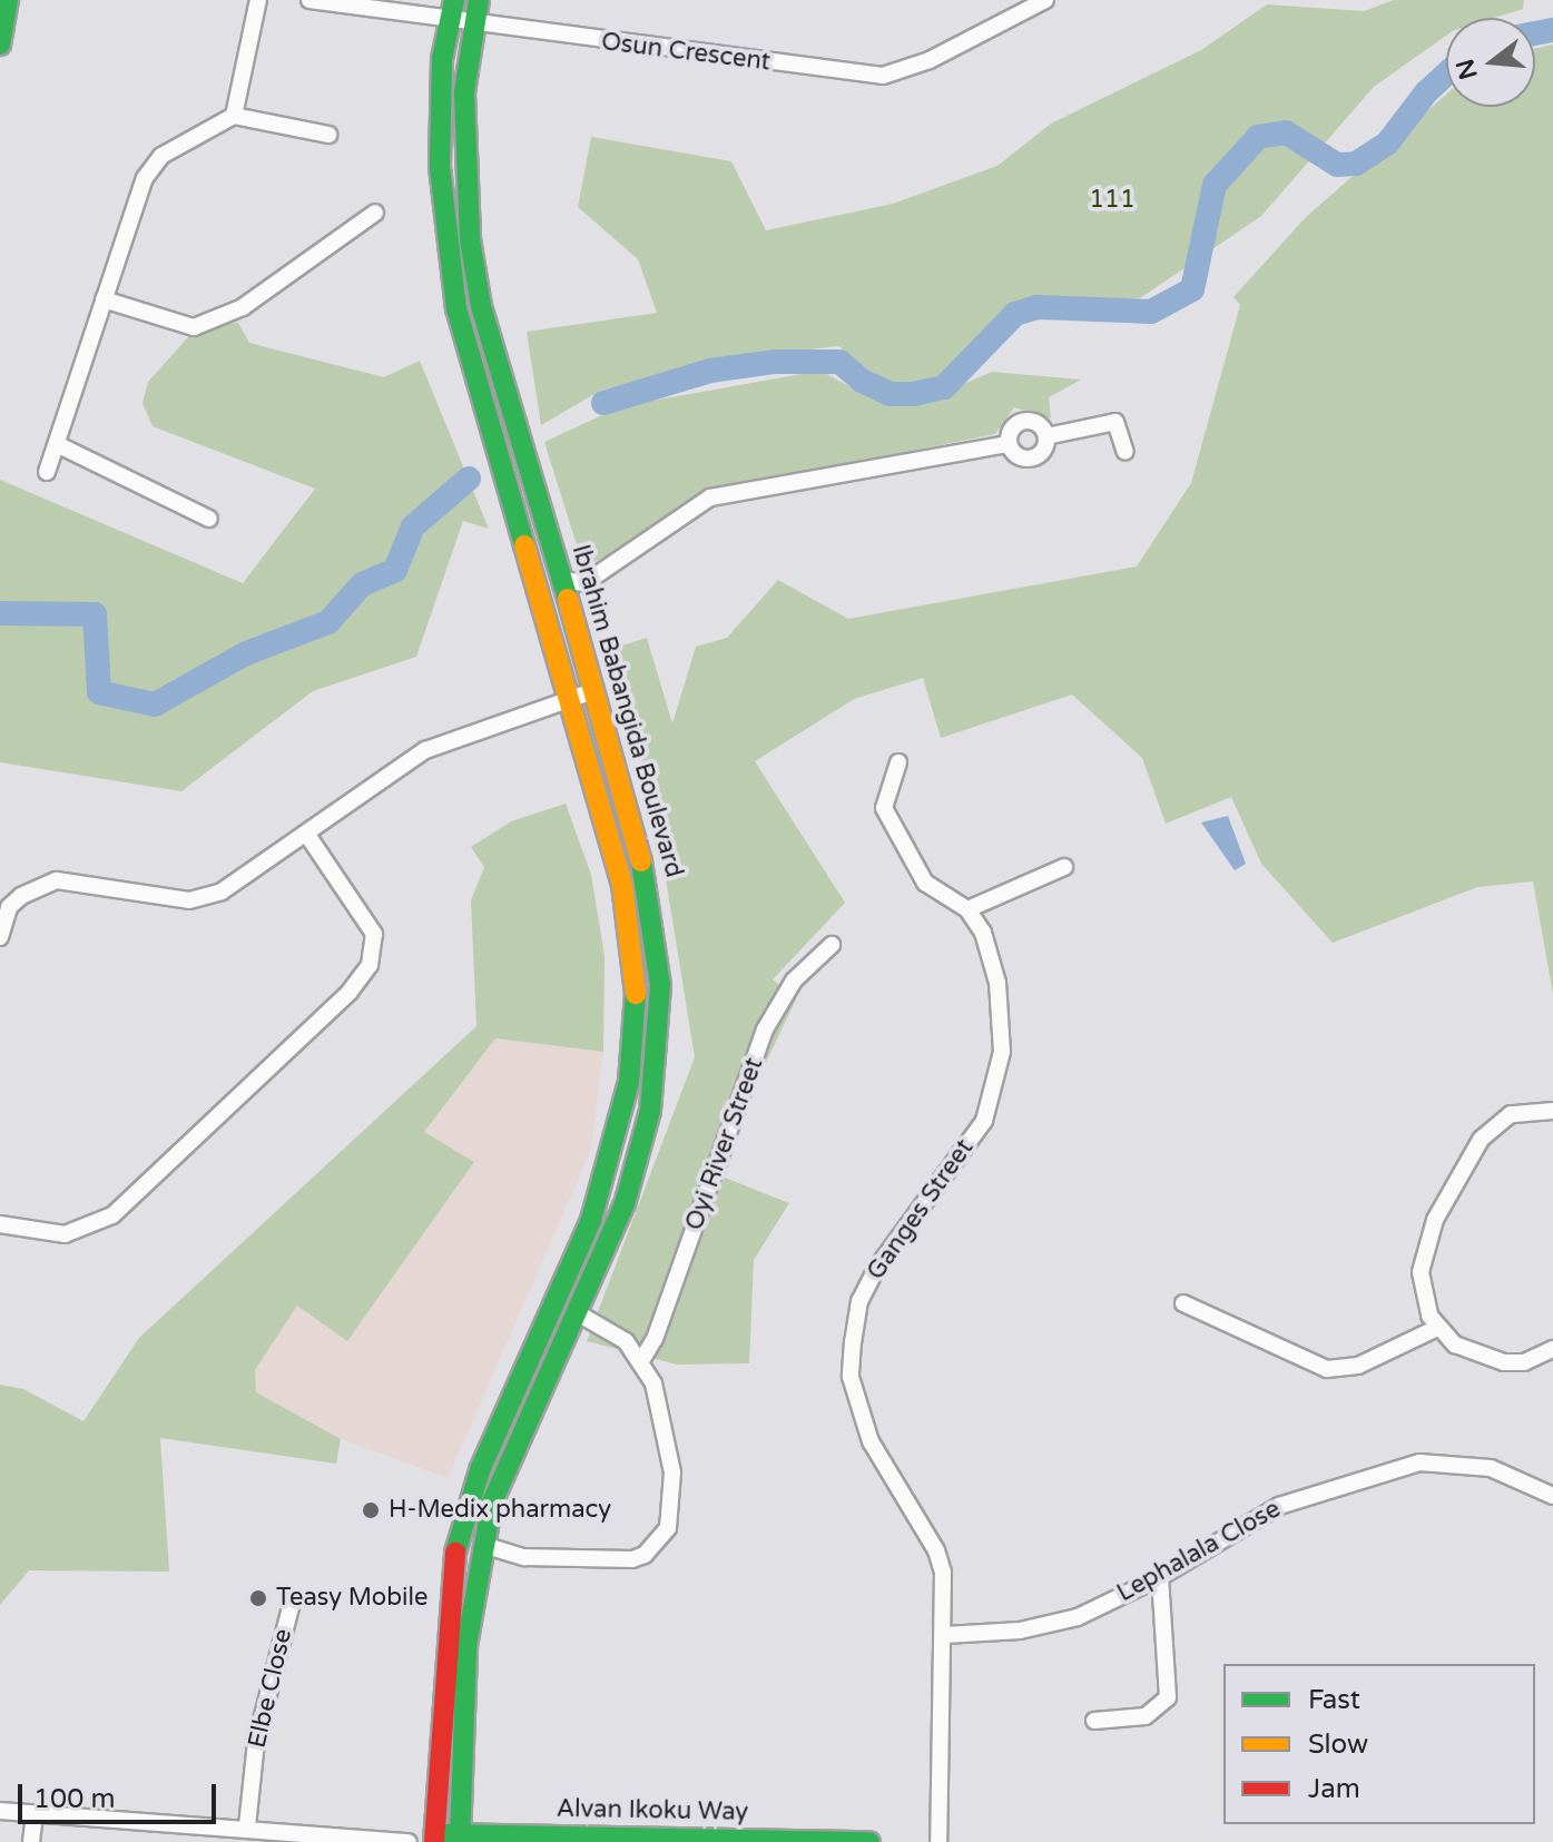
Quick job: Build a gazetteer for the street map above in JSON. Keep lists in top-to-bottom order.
{
  "streets": {
    "main road": ["Ibrahim Babangida Boulevard", "Alvan Ikoku Way"],
    "street": [
      "Osun Crescent",
      "Oyi River Street",
      "Ganges Street",
      "Lephalala Close",
      "Elbe Close"
    ]
  },
  "crossings": [
    ["Osun Crescent", "Ibrahim Babangida Boulevard"],
    ["Ibrahim Babangida Boulevard", "Alvan Ikoku Way"],
    ["Ganges Street", "Lephalala Close"]
  ],
  "parks": ["111"],
  "places": ["H-Medix pharmacy", "Teasy Mobile"],
  "legend": ["Fast", "Slow", "Jam"],
  "scale_bar": "100 m",
  "north": "left"
}
